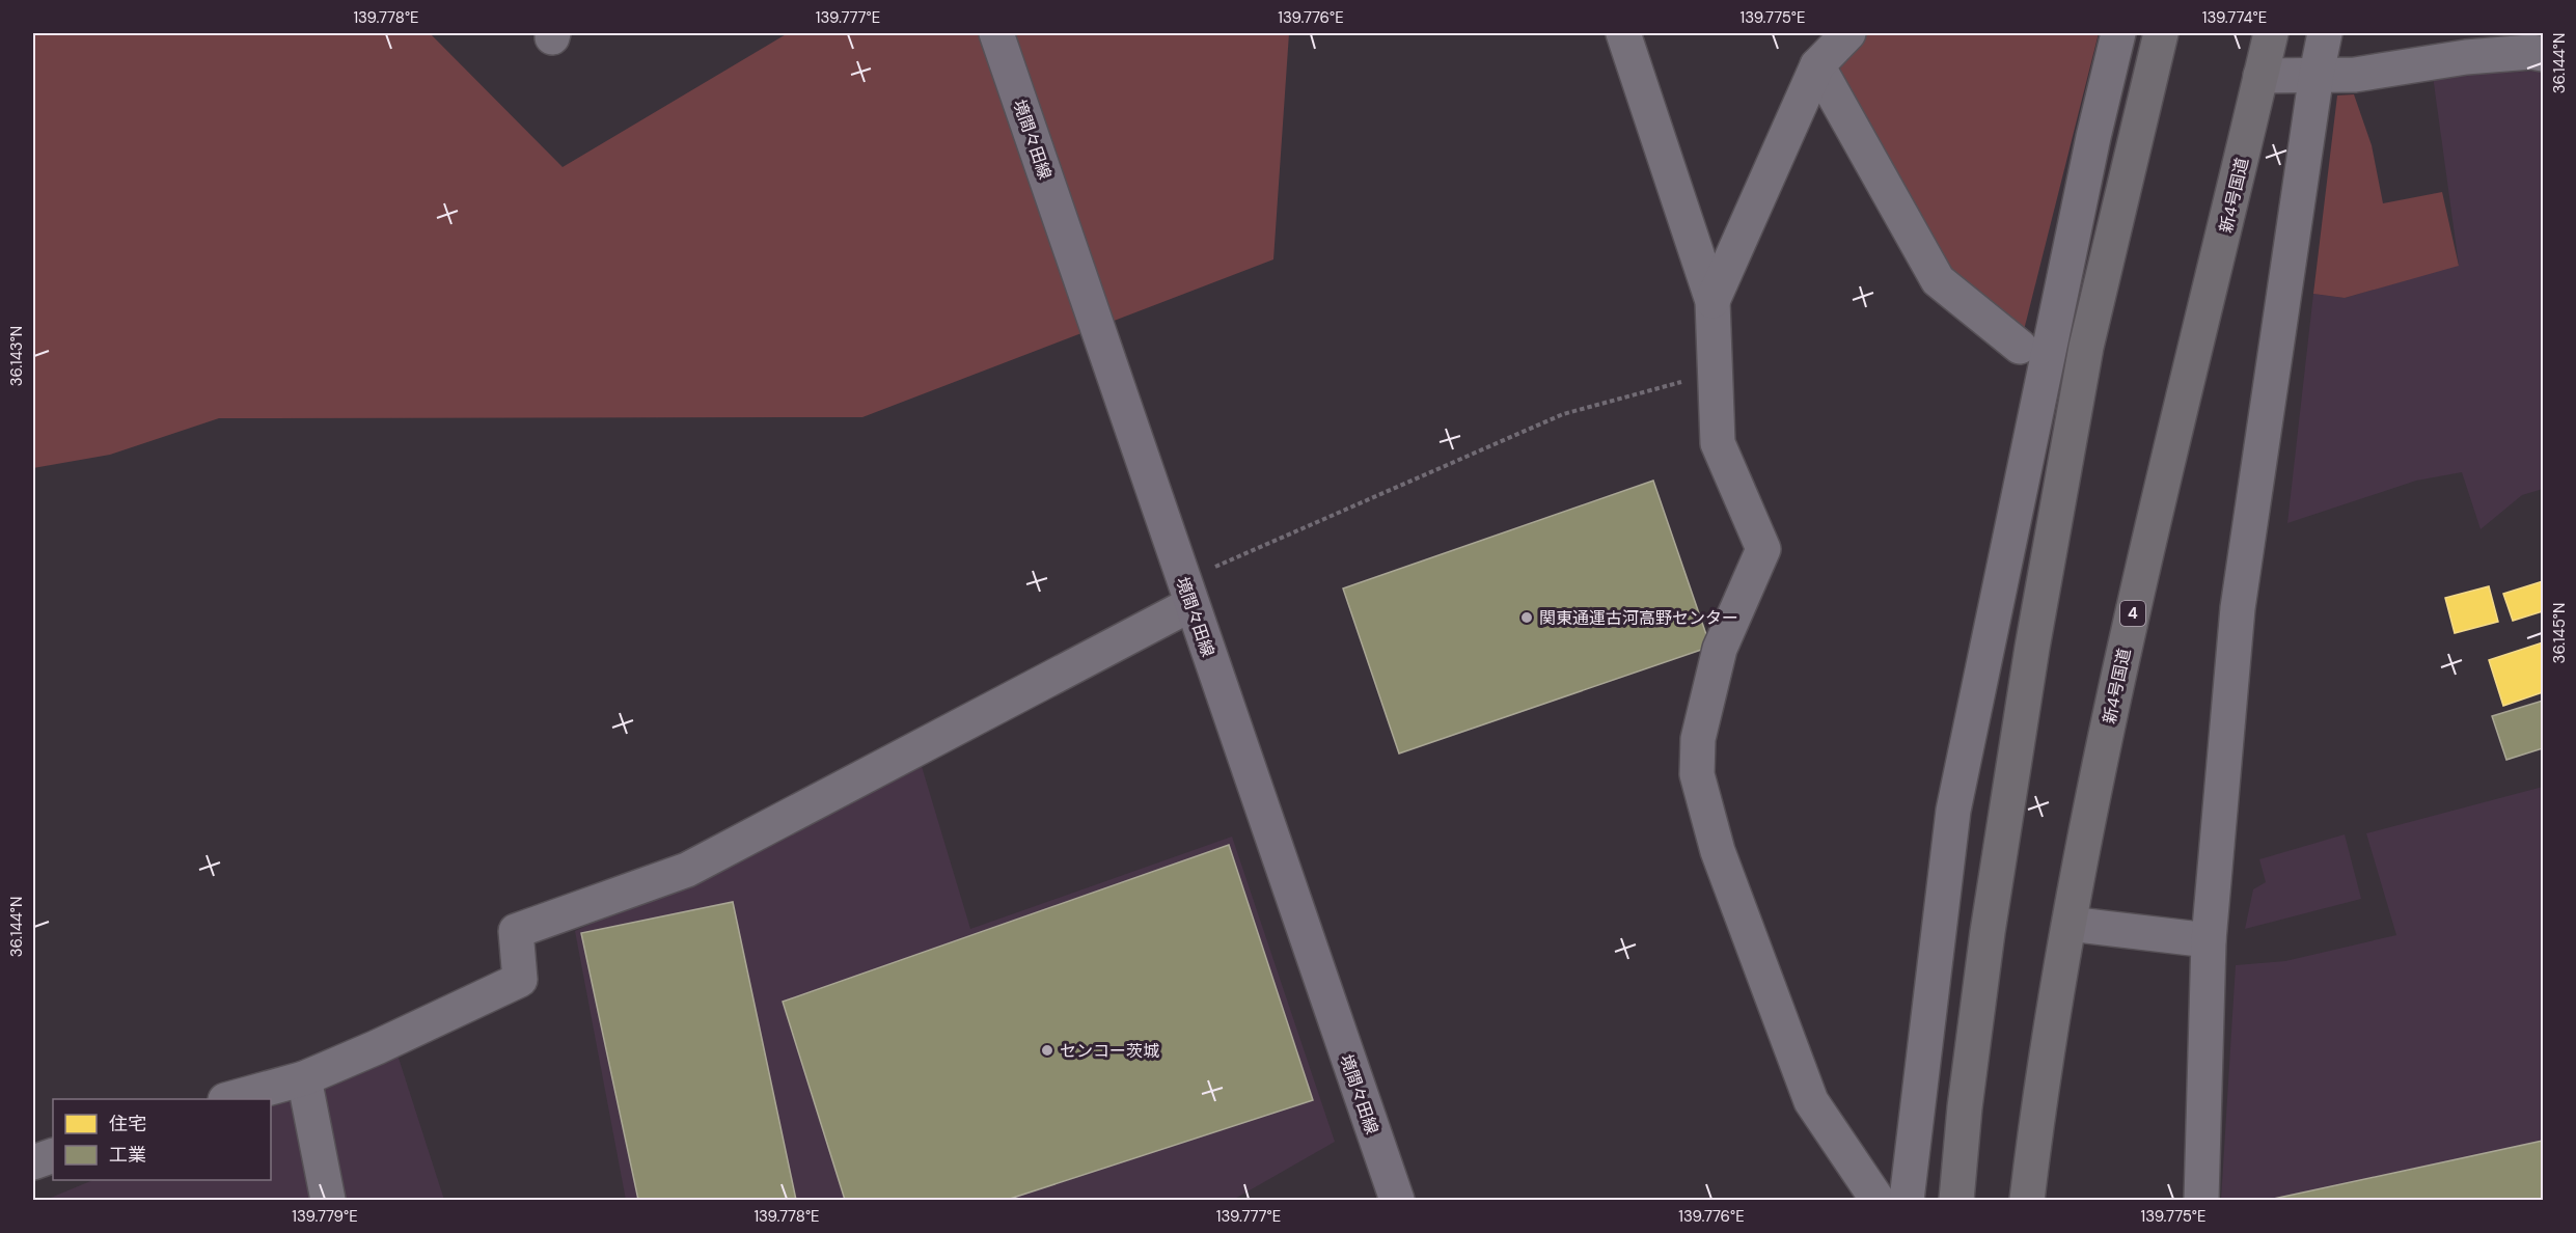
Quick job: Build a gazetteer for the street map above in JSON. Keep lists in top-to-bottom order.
{
  "streets": {
    "highway": ["新4号国道", "4"],
    "main road": ["境間々田線"]
  },
  "places": ["関東通運古河高野センター", "センコー茨城"],
  "legend": ["住宅", "工業"],
  "coordinates": [
    "139.778°E",
    "139.777°E",
    "139.776°E",
    "139.775°E",
    "139.774°E",
    "36.144°N",
    "36.143°N",
    "36.145°N",
    "139.779°E"
  ]
}
